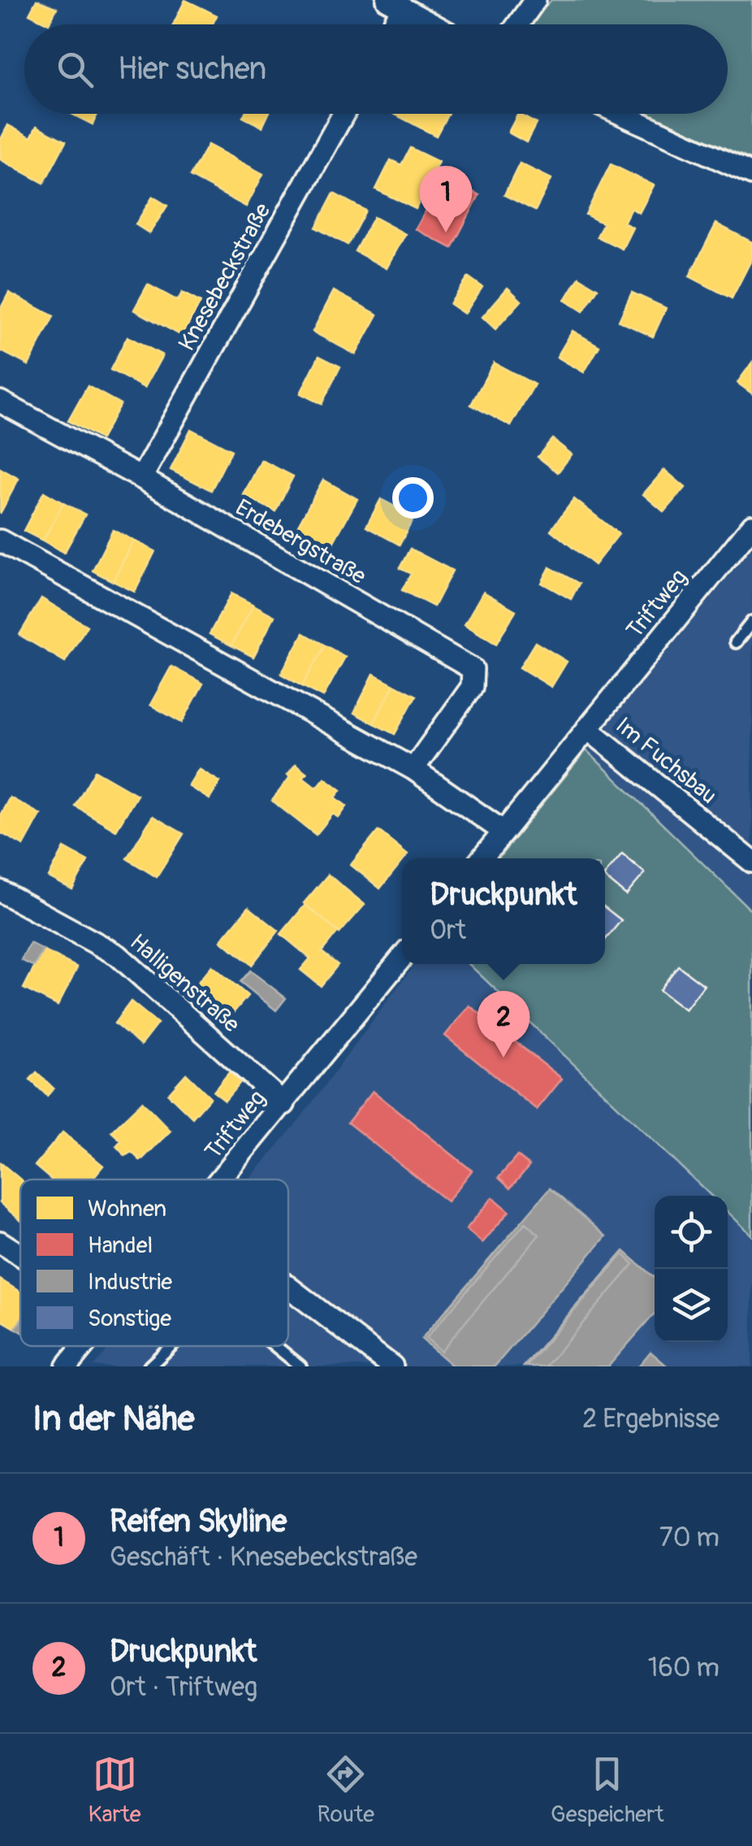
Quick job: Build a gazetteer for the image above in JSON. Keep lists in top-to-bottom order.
{
  "streets": {
    "street": [
      "Knesebeckstraße",
      "Erdebergstraße",
      "Triftweg",
      "Im Fuchsbau",
      "Halligenstraße"
    ]
  },
  "crossings": [
    ["Knesebeckstraße", "Erdebergstraße"],
    ["Triftweg", "Im Fuchsbau"],
    ["Triftweg", "Halligenstraße"]
  ],
  "legend": [
    "Wohnen",
    "Handel",
    "Industrie",
    "Sonstige"
  ],
  "page": {
    "search": "Hier suchen",
    "pins": ["1", "2"],
    "popup": ["Druckpunkt", "Ort"],
    "heading": ["In der Nähe", "2 Ergebnisse"],
    "list": [
      {
        "mark": "1",
        "name": "Reifen Skyline",
        "note": "Geschäft · Knesebeckstraße",
        "value": "70 m"
      },
      {
        "mark": "2",
        "name": "Druckpunkt",
        "note": "Ort · Triftweg",
        "value": "160 m"
      }
    ],
    "nav": ["Karte", "Route", "Gespeichert"]
  }
}
